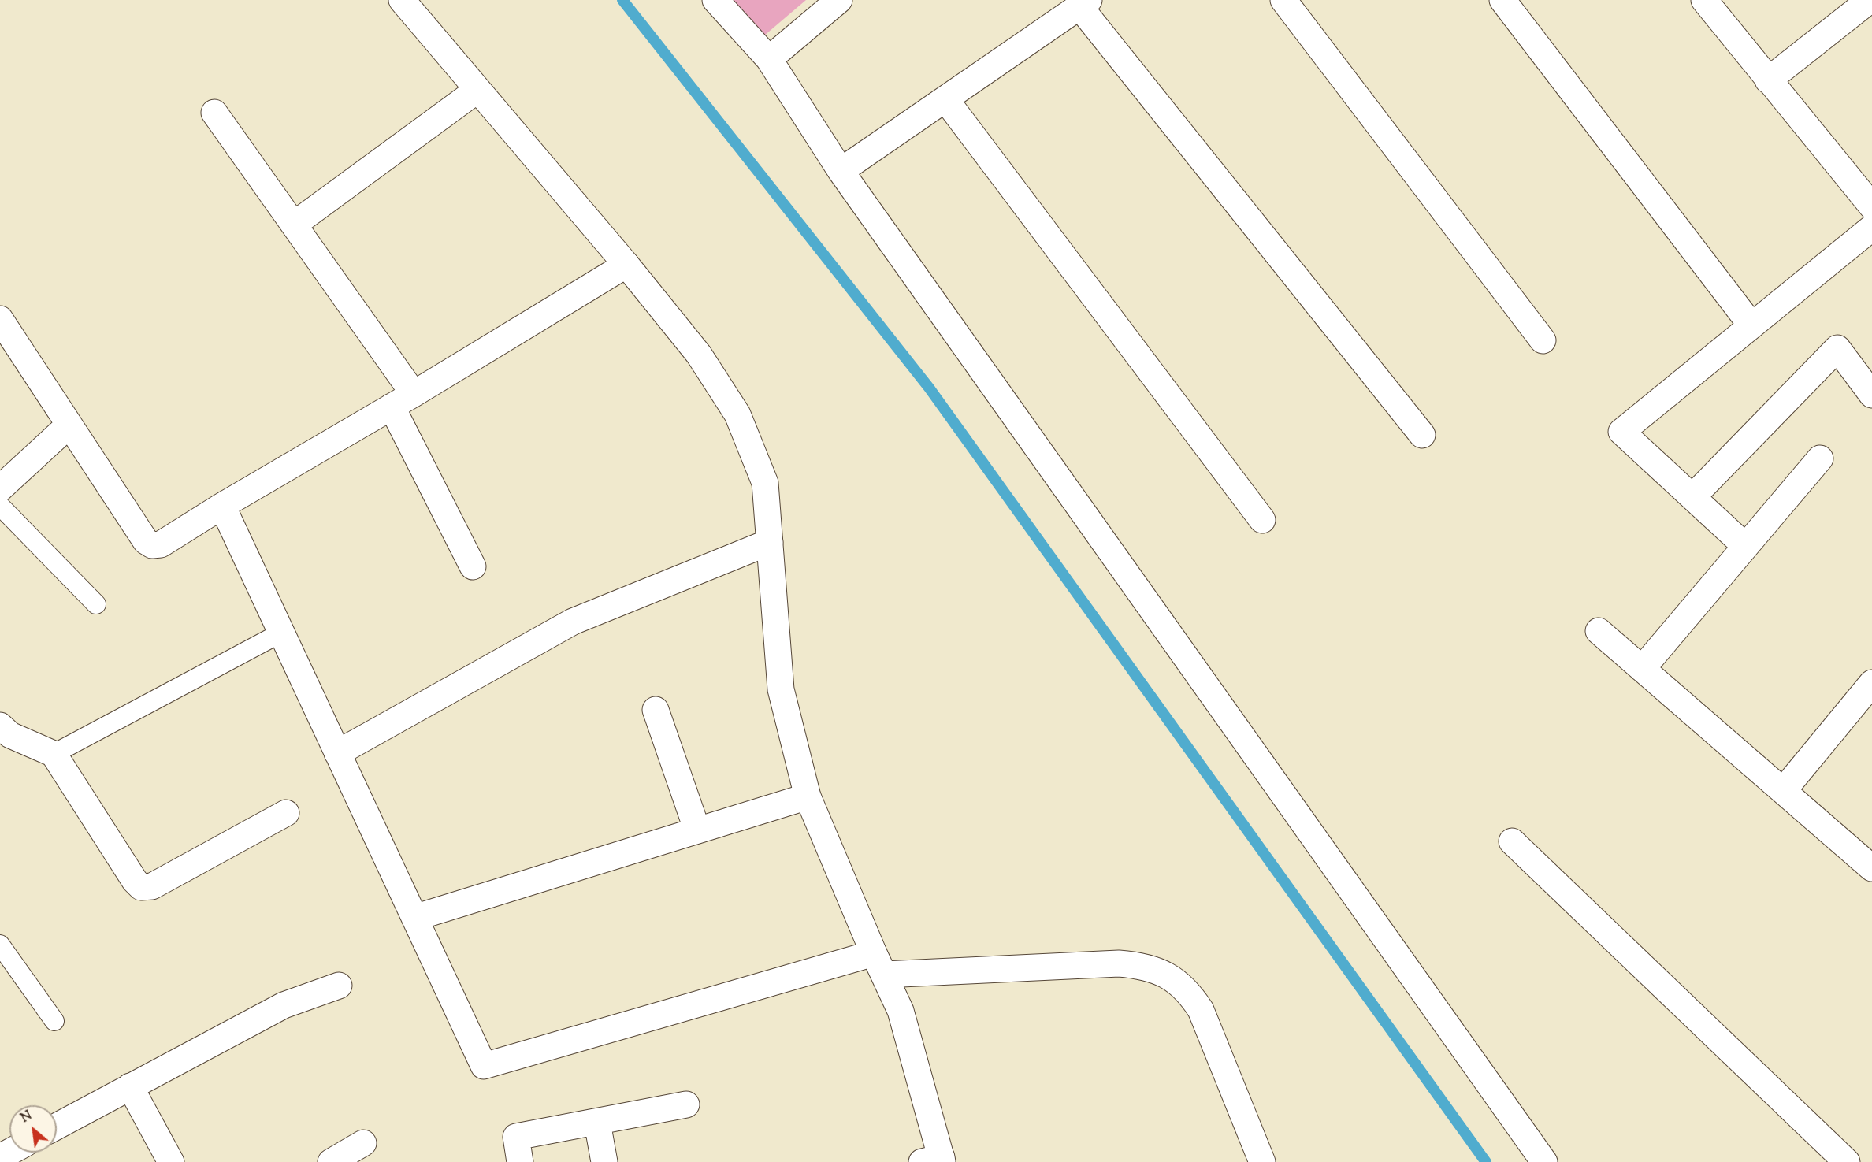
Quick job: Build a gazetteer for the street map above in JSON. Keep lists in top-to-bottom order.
{
  "north": "top left"
}
